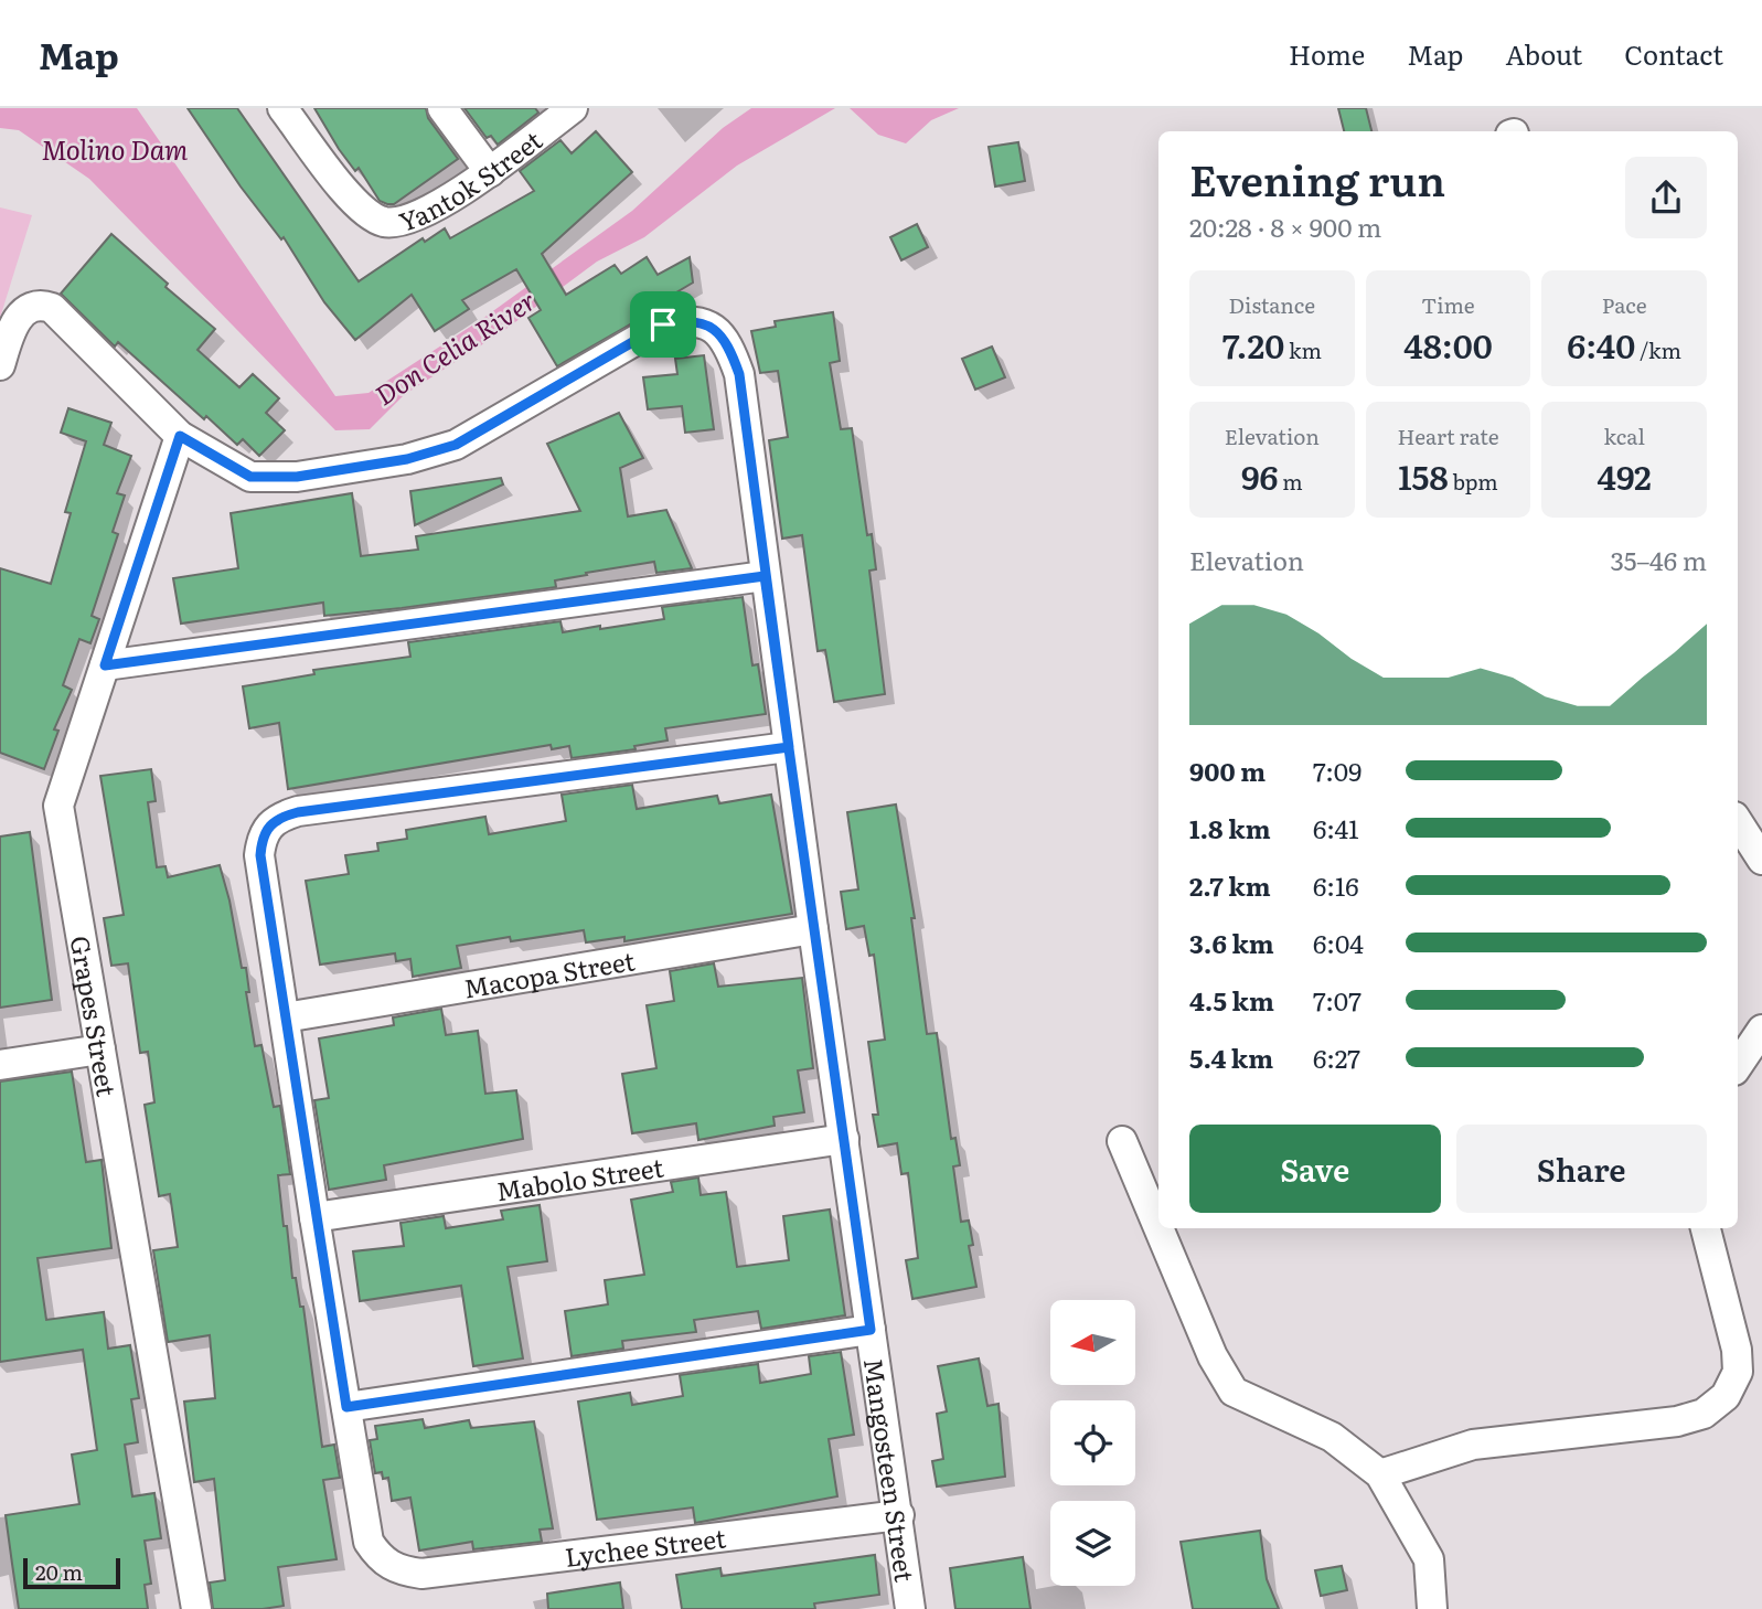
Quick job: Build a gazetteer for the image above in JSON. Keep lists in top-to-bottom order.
{
  "streets": {
    "street": [
      "Yantok Street",
      "Macopa Street",
      "Grapes Street",
      "Mabolo Street",
      "Mangosteen Street",
      "Lychee Street"
    ]
  },
  "crossings": [
    ["Macopa Street", "Mangosteen Street"],
    ["Grapes Street", "Mangosteen Street"],
    ["Mabolo Street", "Mangosteen Street"],
    ["Mangosteen Street", "Lychee Street"]
  ],
  "water": ["Molino Dam", "Don Celia River"],
  "scale_bar": "20 m",
  "north": "left",
  "page": {
    "header": "Map",
    "nav": [
      "Home",
      "Map",
      "About",
      "Contact"
    ],
    "heading": ["Evening run", "20:28 · 8 × 900 m"],
    "stats": [
      ["Distance", "7.20 km"],
      ["Time", "48:00"],
      ["Pace", "6:40 /km"],
      ["Elevation", "96 m"],
      ["Heart rate", "158 bpm"],
      ["kcal", "492"]
    ],
    "chart": ["Elevation", "35–46 m"],
    "list": [
      {
        "name": "900 m",
        "note": "7:09"
      },
      {
        "name": "1.8 km",
        "note": "6:41"
      },
      {
        "name": "2.7 km",
        "note": "6:16"
      },
      {
        "name": "3.6 km",
        "note": "6:04"
      },
      {
        "name": "4.5 km",
        "note": "7:07"
      },
      {
        "name": "5.4 km",
        "note": "6:27"
      }
    ],
    "buttons": ["Save", "Share"],
    "scale": "20 m"
  }
}
